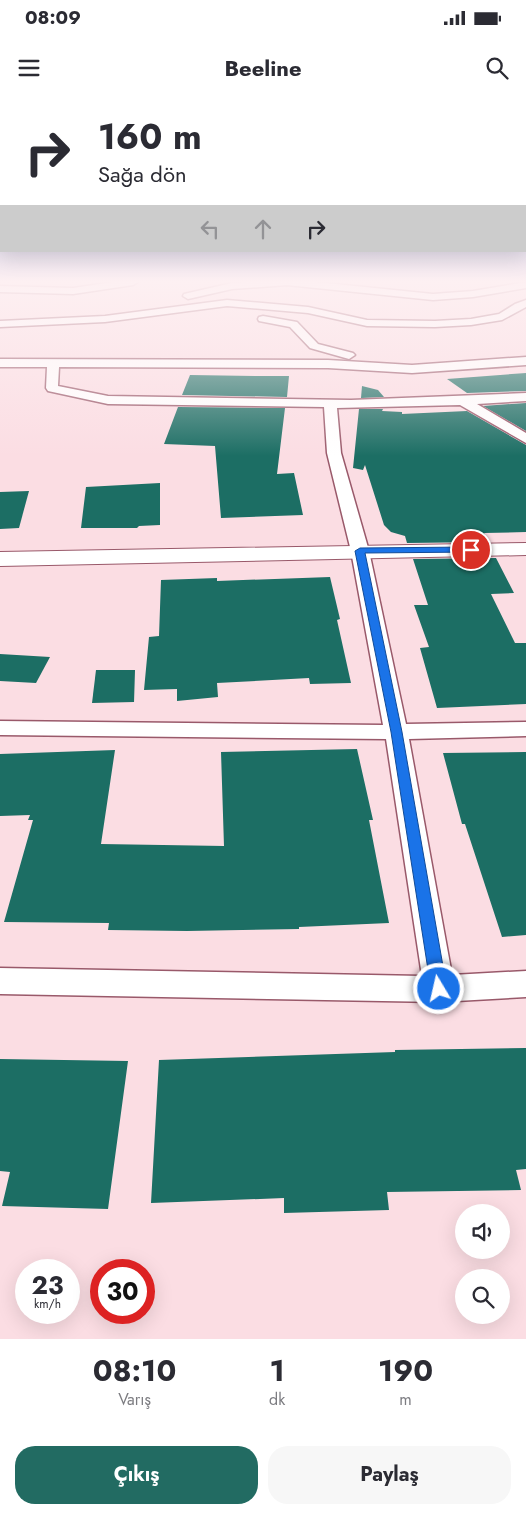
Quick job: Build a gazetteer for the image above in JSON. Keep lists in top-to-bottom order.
{
  "page": {
    "status": "08:09",
    "header": "Beeline",
    "turn": ["160 m", "Sağa dön"],
    "speed": "23 km/h",
    "limit": "30",
    "eta": [
      "08:10",
      "Varış",
      "1",
      "dk",
      "190",
      "m"
    ],
    "buttons": ["Çıkış", "Paylaş"]
  }
}
